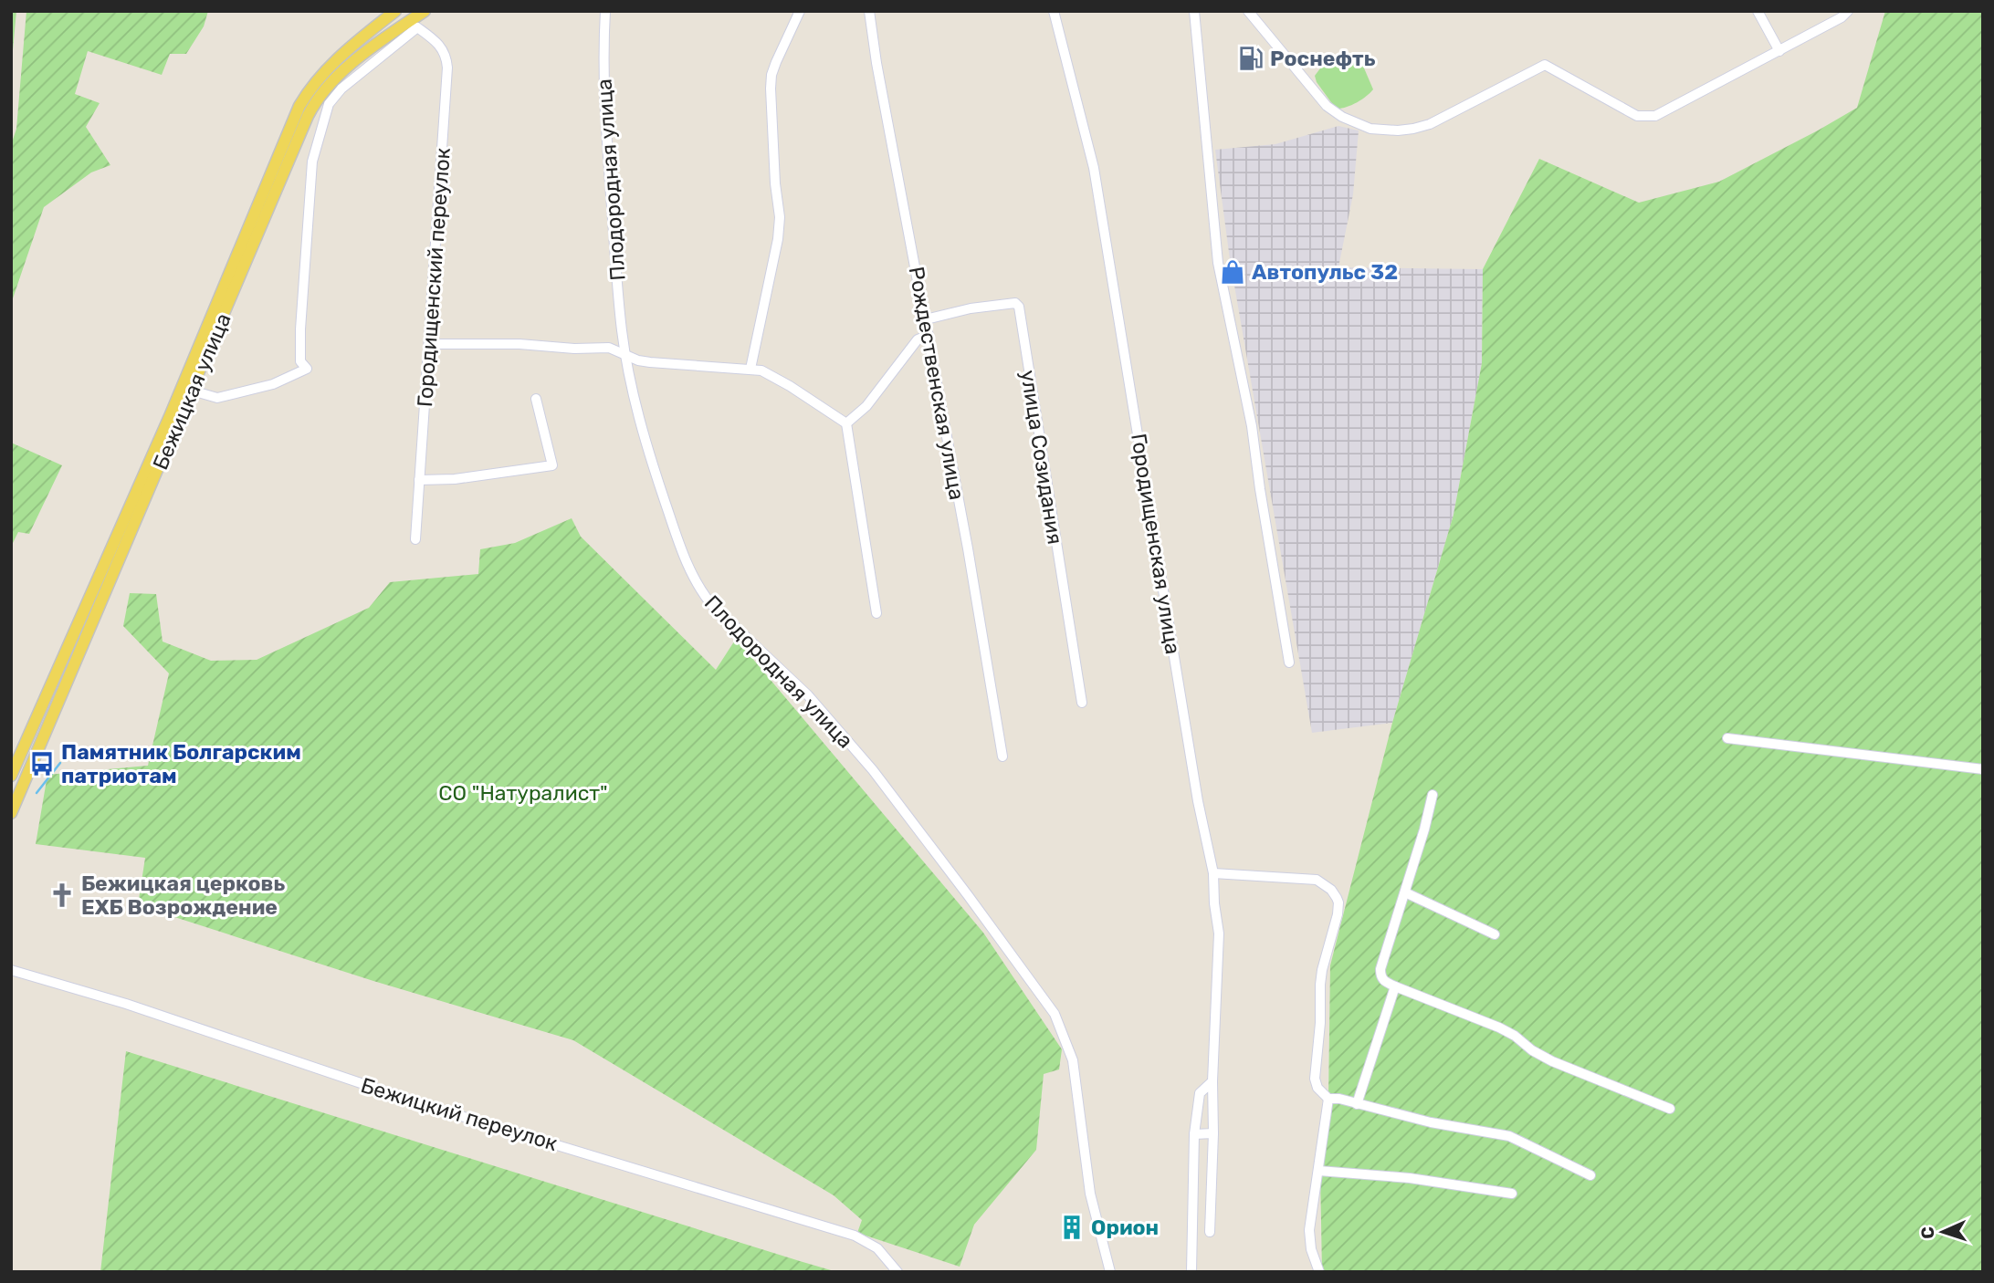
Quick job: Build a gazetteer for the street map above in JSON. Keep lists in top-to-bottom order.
{
  "streets": {
    "main road": ["Бежицкая улица"],
    "street": [
      "Плодородная улица",
      "Городищенский переулок",
      "Рождественская улица",
      "улица Созидания",
      "Городищенская улица",
      "Бежицкий переулок"
    ]
  },
  "crossings": [
    ["Городищенский переулок", "Бежицкая улица"],
    ["Рождественская улица", "улица Созидания"]
  ],
  "parks": ["СО \"Натуралист\""],
  "places": {
    "fuel station": ["Роснефть"],
    "shop": ["Автопульс 32"],
    "bus stop": ["Памятник Болгарским патриотам"],
    "church": ["Бежицкая церковь ЕХБ Возрождение"],
    "building": ["Орион"]
  },
  "north": "left"
}
